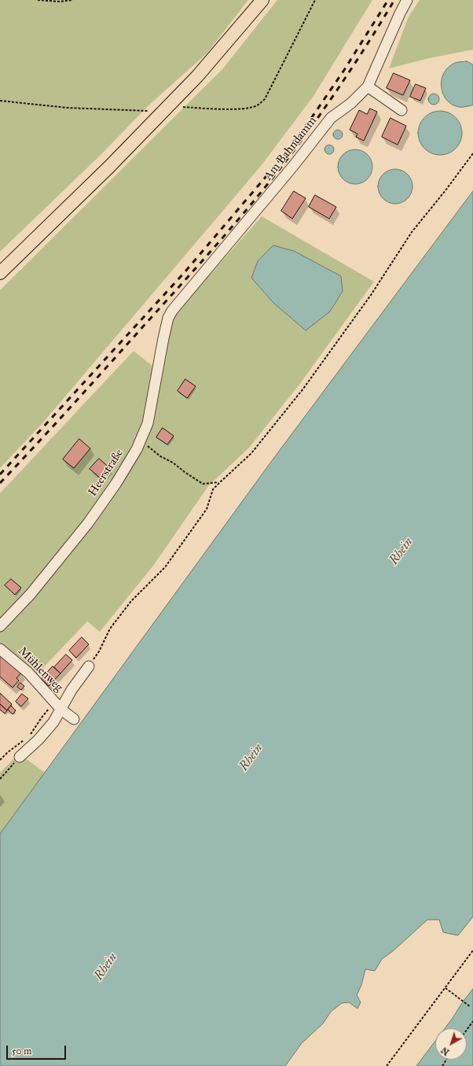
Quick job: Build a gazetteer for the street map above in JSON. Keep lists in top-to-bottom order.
{
  "streets": {
    "lane": ["Am Bahndamm", "Heerstraße", "Mühlenweg"]
  },
  "crossings": [
    ["Am Bahndamm", "Heerstraße"]
  ],
  "water": ["Rhein"],
  "scale_bar": "50 m",
  "north": "bottom left"
}
